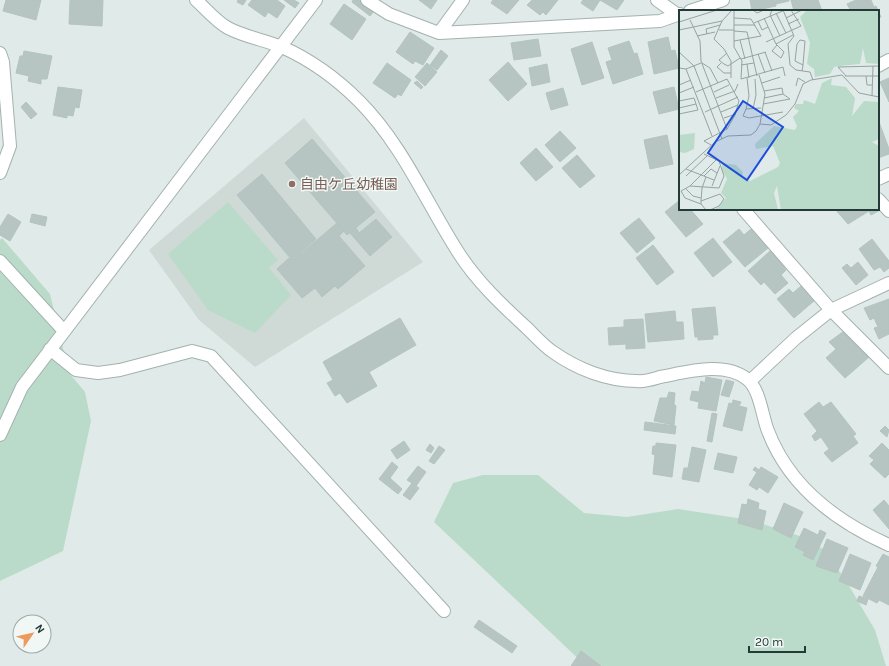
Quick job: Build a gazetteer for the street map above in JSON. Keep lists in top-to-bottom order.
{
  "places": ["自由ケ丘幼稚園"],
  "scale_bar": "20 m",
  "north": "top right"
}
